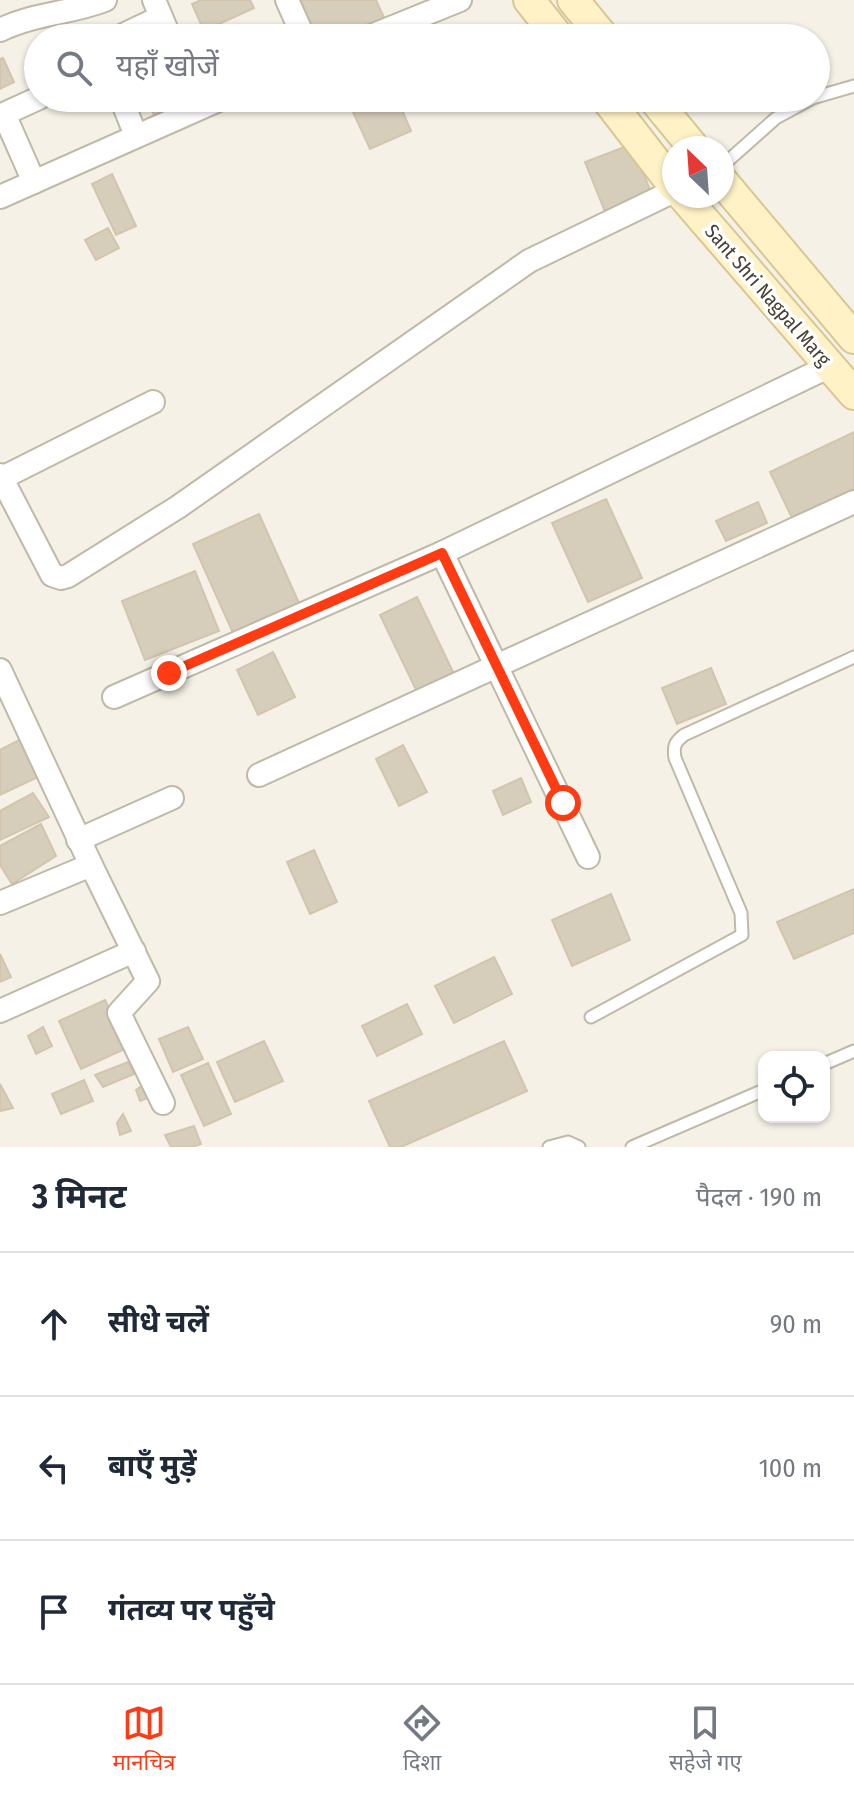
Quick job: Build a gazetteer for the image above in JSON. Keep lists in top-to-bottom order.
{
  "streets": {
    "main road": ["Sant Shri Nagpal Marg"]
  },
  "north": "top left",
  "page": {
    "search": "यहाँ खोजें",
    "heading": ["3 मिनट", "पैदल · 190 m"],
    "list": [
      ["सीधे चलें", "90 m"],
      ["बाएँ मुड़ें", "100 m"],
      "गंतव्य पर पहुँचे"
    ],
    "nav": ["मानचित्र", "दिशा", "सहेजे गए"]
  }
}
